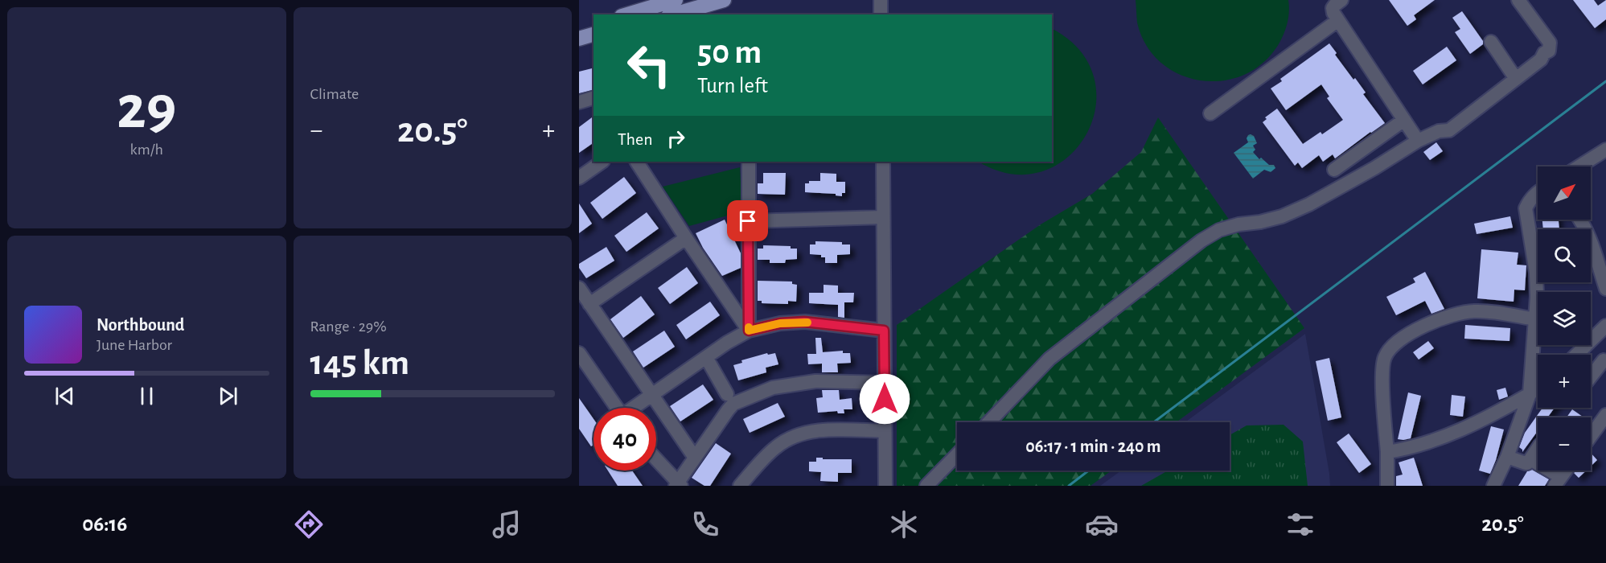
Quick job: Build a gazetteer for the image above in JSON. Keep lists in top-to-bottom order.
{
  "north": "top right",
  "page": {
    "tile": [
      ["29", "km/h"],
      "Climate",
      ["Range · 29%", "145 km"]
    ],
    "turn": ["50 m", "Turn left"],
    "heat": ["−", "20.5°", "+"],
    "then": "Then",
    "map_buttons": ["+", "−"],
    "song": ["Northbound", "June Harbor"],
    "limit": "40",
    "trip": "06:17 · 1 min · 240 m",
    "tabs": ["06:16", "20.5°"]
  }
}
